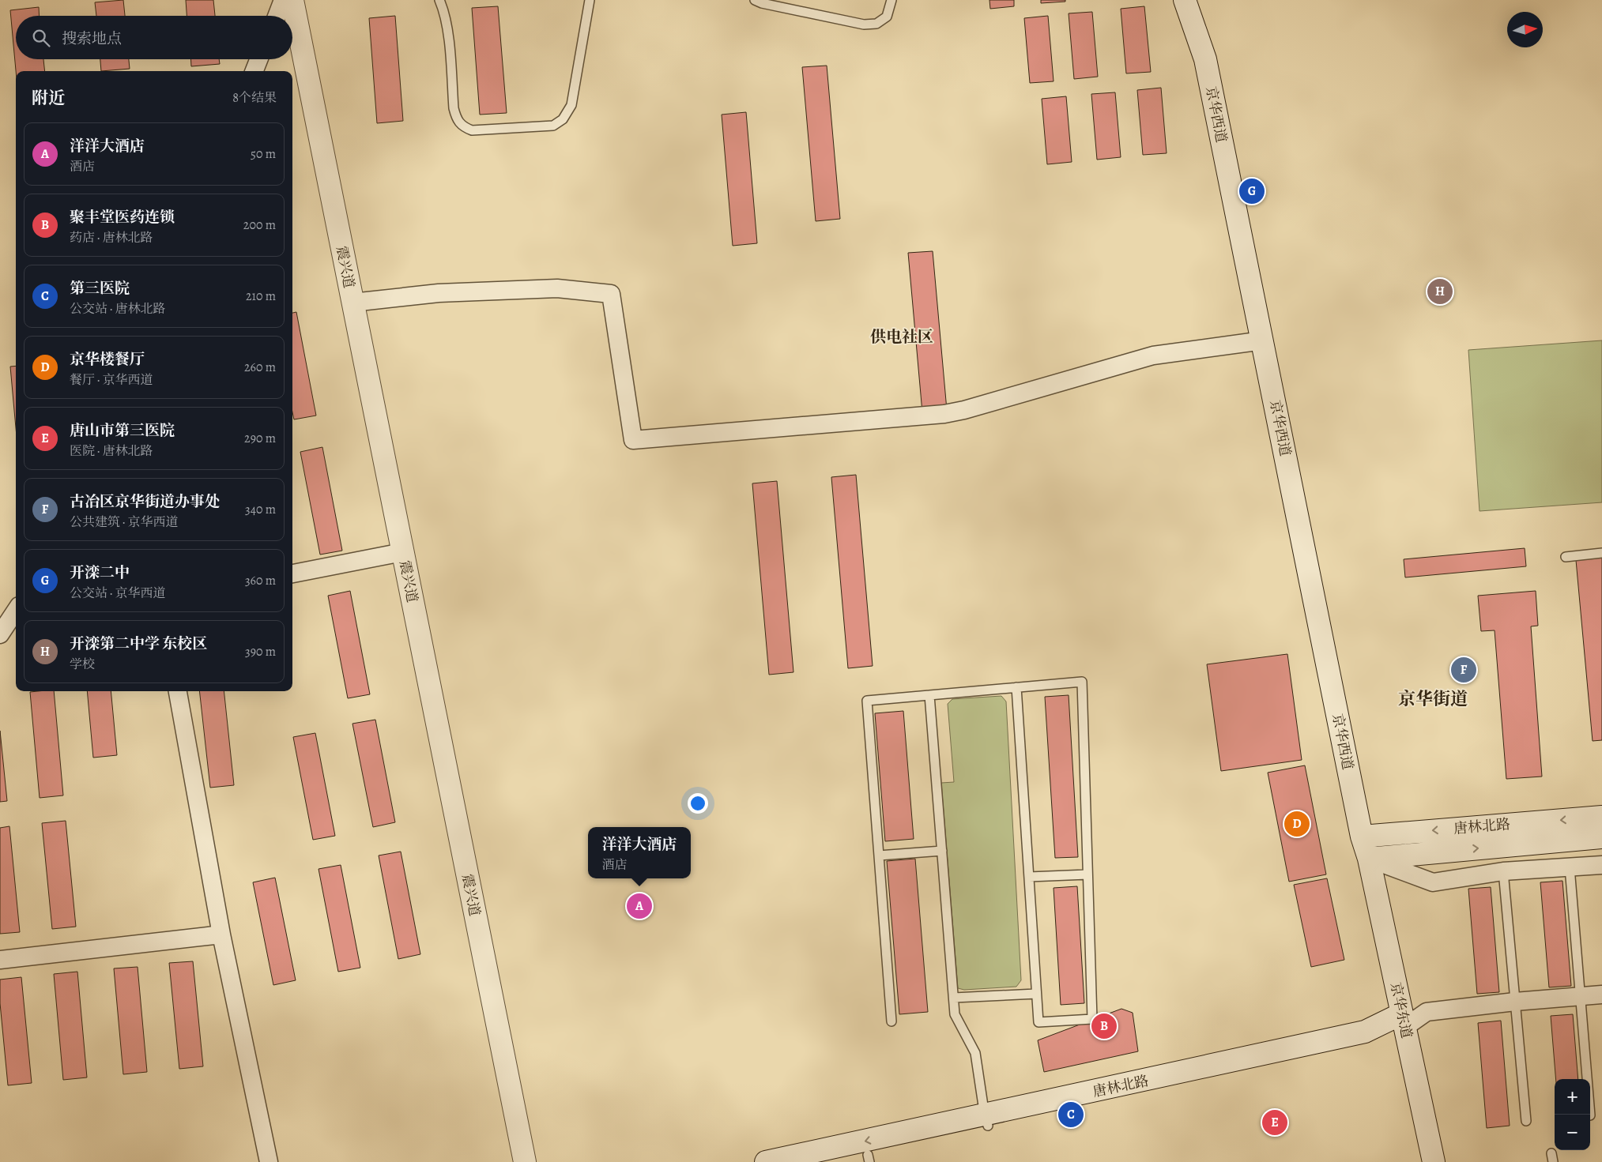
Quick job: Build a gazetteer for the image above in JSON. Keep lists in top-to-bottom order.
{
  "streets": {
    "main road": [
      "京华西道",
      "震兴道",
      "唐林北路",
      "京华东道"
    ]
  },
  "crossings": [
    ["京华西道", "唐林北路"],
    ["京华西道", "京华东道"],
    ["唐林北路", "京华东道"]
  ],
  "districts": ["供电社区", "京华街道"],
  "north": "right",
  "page": {
    "search": "搜索地点",
    "heading": ["附近", "8个结果"],
    "list": [
      {
        "mark": "A",
        "name": "洋洋大酒店",
        "note": "酒店",
        "value": "50 m"
      },
      {
        "mark": "B",
        "name": "聚丰堂医药连锁",
        "note": "药店 · 唐林北路",
        "value": "200 m"
      },
      {
        "mark": "C",
        "name": "第三医院",
        "note": "公交站 · 唐林北路",
        "value": "210 m"
      },
      {
        "mark": "D",
        "name": "京华楼餐厅",
        "note": "餐厅 · 京华西道",
        "value": "260 m"
      },
      {
        "mark": "E",
        "name": "唐山市第三医院",
        "note": "医院 · 唐林北路",
        "value": "290 m"
      },
      {
        "mark": "F",
        "name": "古冶区京华街道办事处",
        "note": "公共建筑 · 京华西道",
        "value": "340 m"
      },
      {
        "mark": "G",
        "name": "开滦二中",
        "note": "公交站 · 京华西道",
        "value": "360 m"
      },
      {
        "mark": "H",
        "name": "开滦第二中学 东校区",
        "note": "学校",
        "value": "390 m"
      }
    ],
    "pins": [
      "G",
      "H",
      "F",
      "D",
      "A",
      "B",
      "C",
      "E"
    ],
    "popup": ["洋洋大酒店", "酒店"],
    "map_buttons": ["+", "−"]
  }
}
